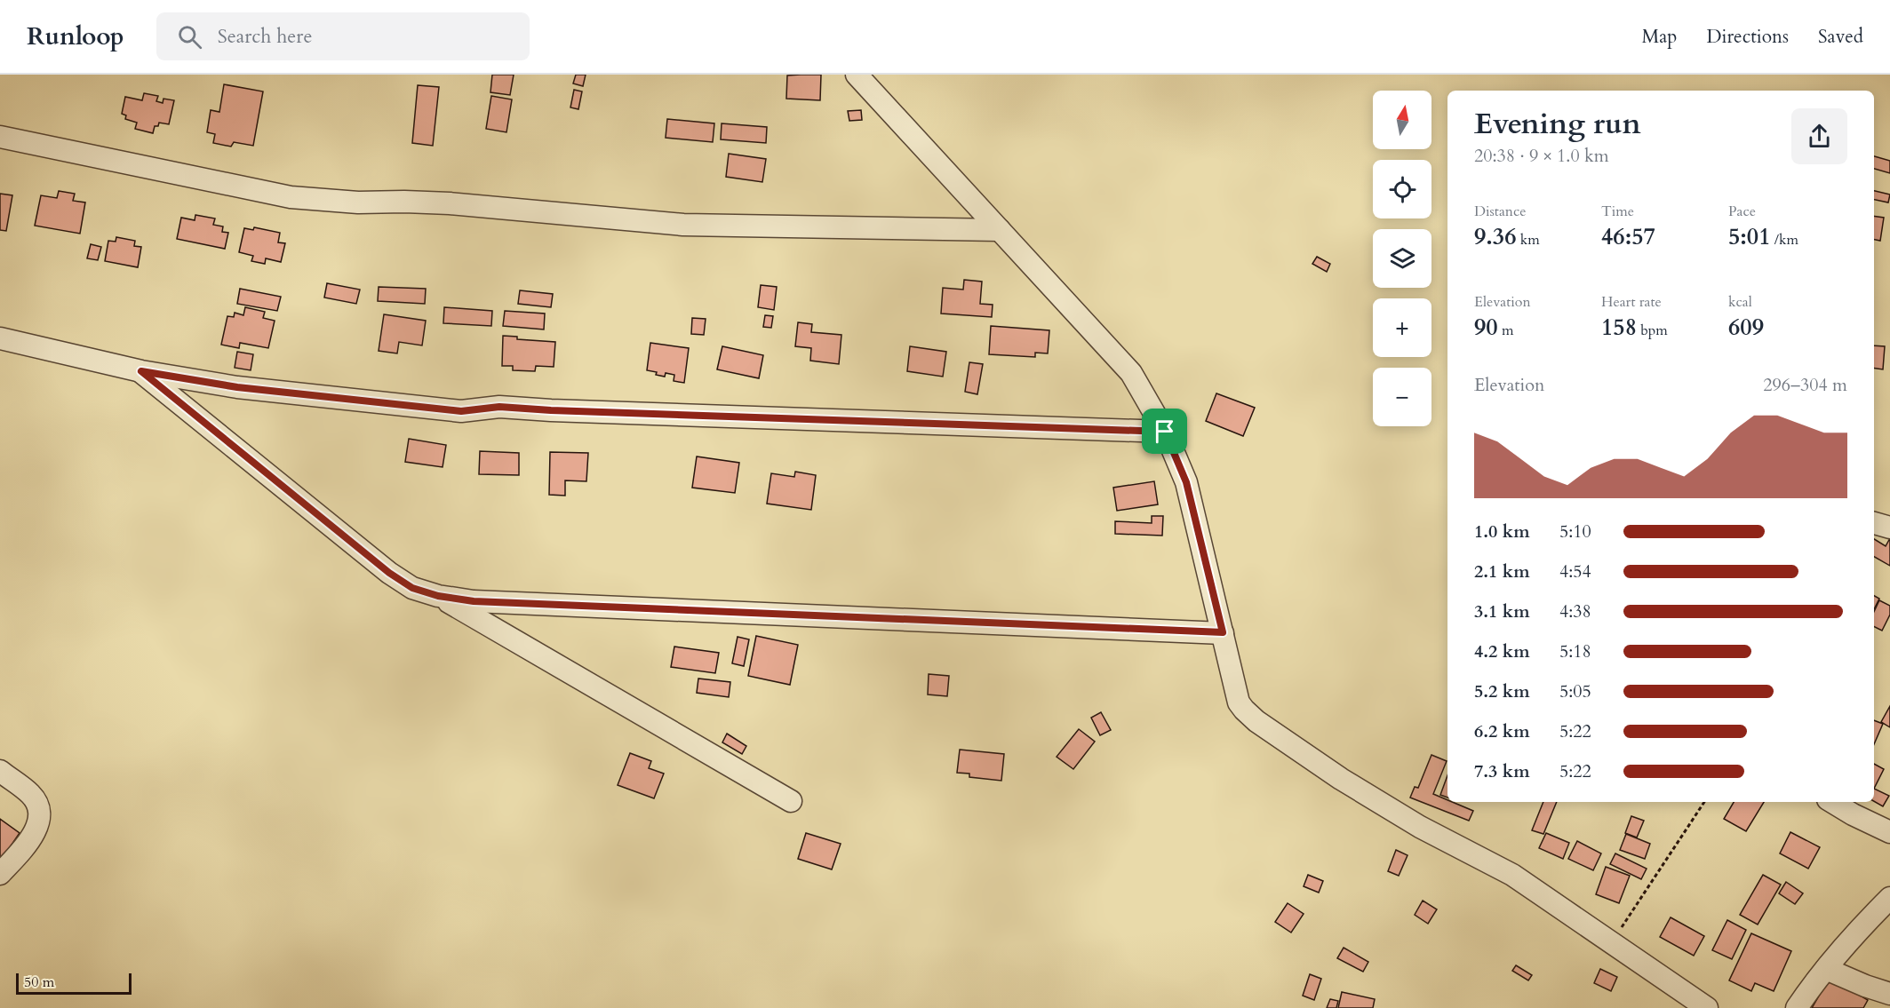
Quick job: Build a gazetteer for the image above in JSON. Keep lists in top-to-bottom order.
{
  "scale_bar": "50 m",
  "north": "top",
  "page": {
    "header": "Runloop",
    "search": "Search here",
    "nav": ["Map", "Directions", "Saved"],
    "map_buttons": ["+", "−"],
    "heading": ["Evening run", "20:38 · 9 × 1.0 km"],
    "stats": [
      ["Distance", "9.36 km"],
      ["Time", "46:57"],
      ["Pace", "5:01 /km"],
      ["Elevation", "90 m"],
      ["Heart rate", "158 bpm"],
      ["kcal", "609"]
    ],
    "chart": ["Elevation", "296–304 m"],
    "list": [
      {
        "name": "1.0 km",
        "note": "5:10"
      },
      {
        "name": "2.1 km",
        "note": "4:54"
      },
      {
        "name": "3.1 km",
        "note": "4:38"
      },
      {
        "name": "4.2 km",
        "note": "5:18"
      },
      {
        "name": "5.2 km",
        "note": "5:05"
      },
      {
        "name": "6.2 km",
        "note": "5:22"
      },
      {
        "name": "7.3 km",
        "note": "5:22"
      }
    ],
    "scale": "50 m"
  }
}
